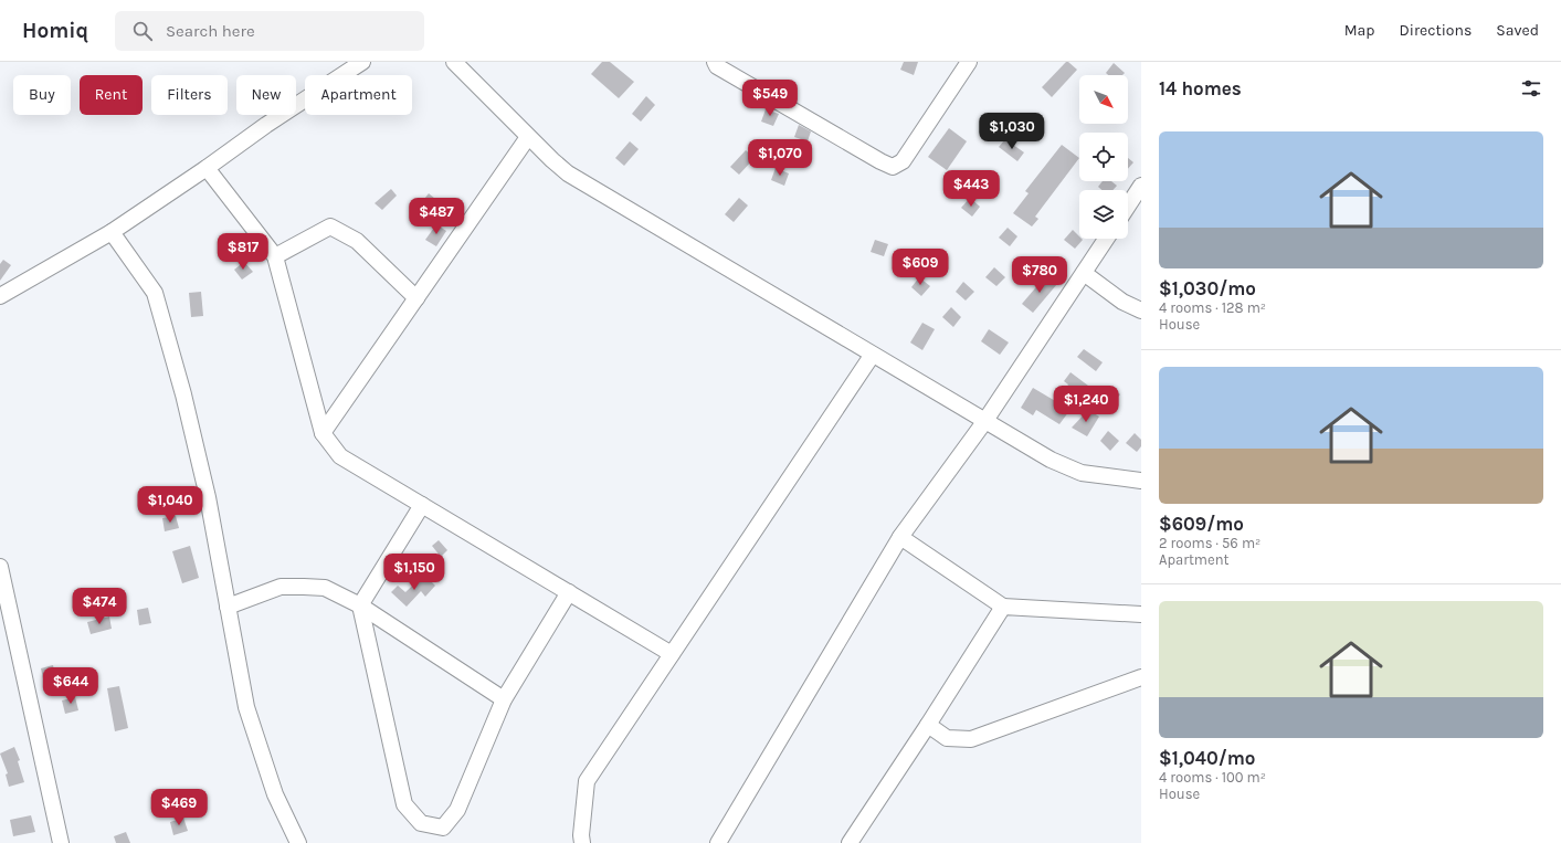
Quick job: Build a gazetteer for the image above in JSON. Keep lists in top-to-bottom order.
{
  "north": "bottom right",
  "page": {
    "header": "Homiq",
    "search": "Search here",
    "nav": ["Map", "Directions", "Saved"],
    "heading": "14 homes",
    "chip": [
      "Buy",
      "Rent",
      "Filters",
      "New",
      "Apartment"
    ],
    "price": [
      "$549",
      "$1,030",
      "$1,070",
      "$443",
      "$487",
      "$817",
      "$609",
      "$780",
      "$1,240",
      "$1,040",
      "$1,150",
      "$474",
      "$644",
      "$469"
    ],
    "list": [
      {
        "name": "$1,030/mo",
        "note": "4 rooms · 128 m² · House"
      },
      {
        "name": "$609/mo",
        "note": "2 rooms · 56 m² · Apartment"
      },
      {
        "name": "$1,040/mo",
        "note": "4 rooms · 100 m² · House"
      }
    ]
  }
}
